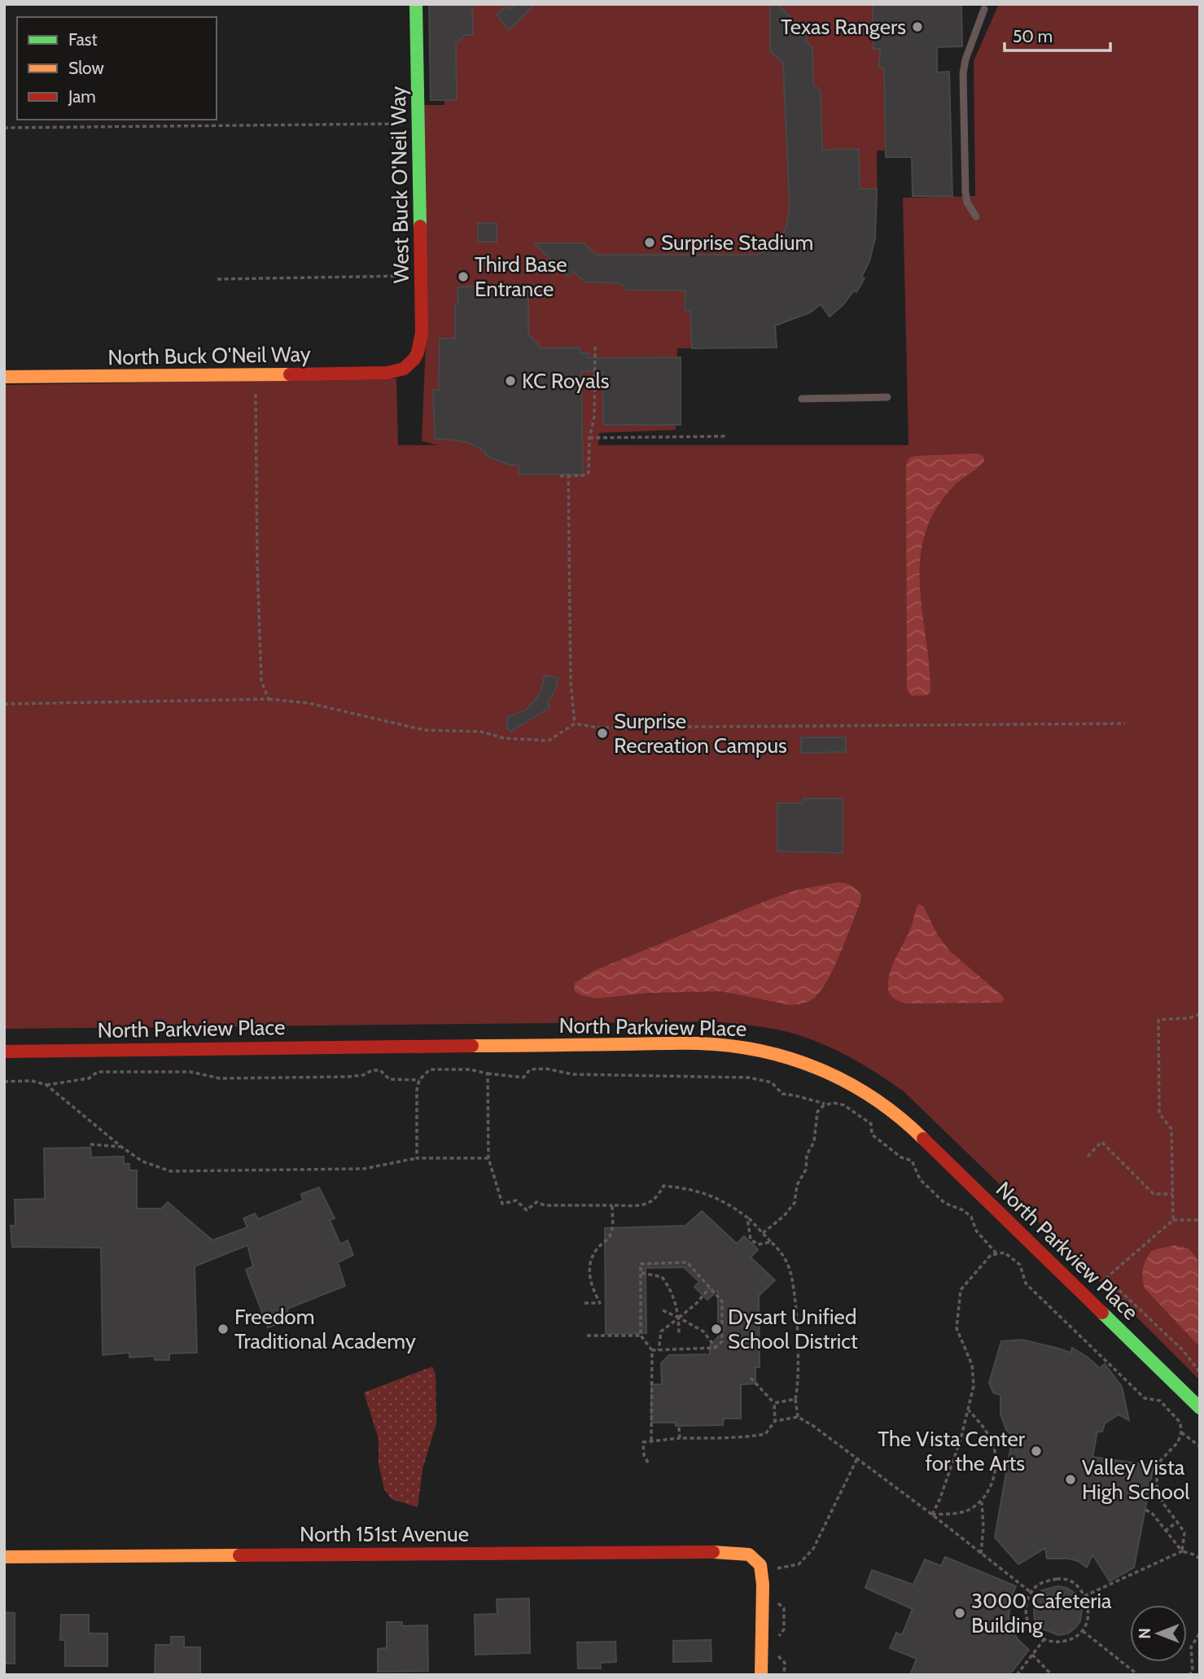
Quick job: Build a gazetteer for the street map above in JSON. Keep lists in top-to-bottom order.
{
  "streets": {
    "street": [
      "West Buck O'Neil Way",
      "North Buck O'Neil Way",
      "North Parkview Place",
      "North 151st Avenue"
    ]
  },
  "crossings": [
    ["West Buck O'Neil Way", "North Buck O'Neil Way"]
  ],
  "places": [
    "Texas Rangers",
    "Surprise Stadium",
    "Third Base Entrance",
    "KC Royals",
    "Surprise Recreation Campus",
    "Freedom Traditional Academy",
    "Dysart Unified School District",
    "The Vista Center for the Arts",
    "Valley Vista High School",
    "3000 Cafeteria Building"
  ],
  "legend": ["Fast", "Slow", "Jam"],
  "scale_bar": "50 m",
  "north": "left"
}
